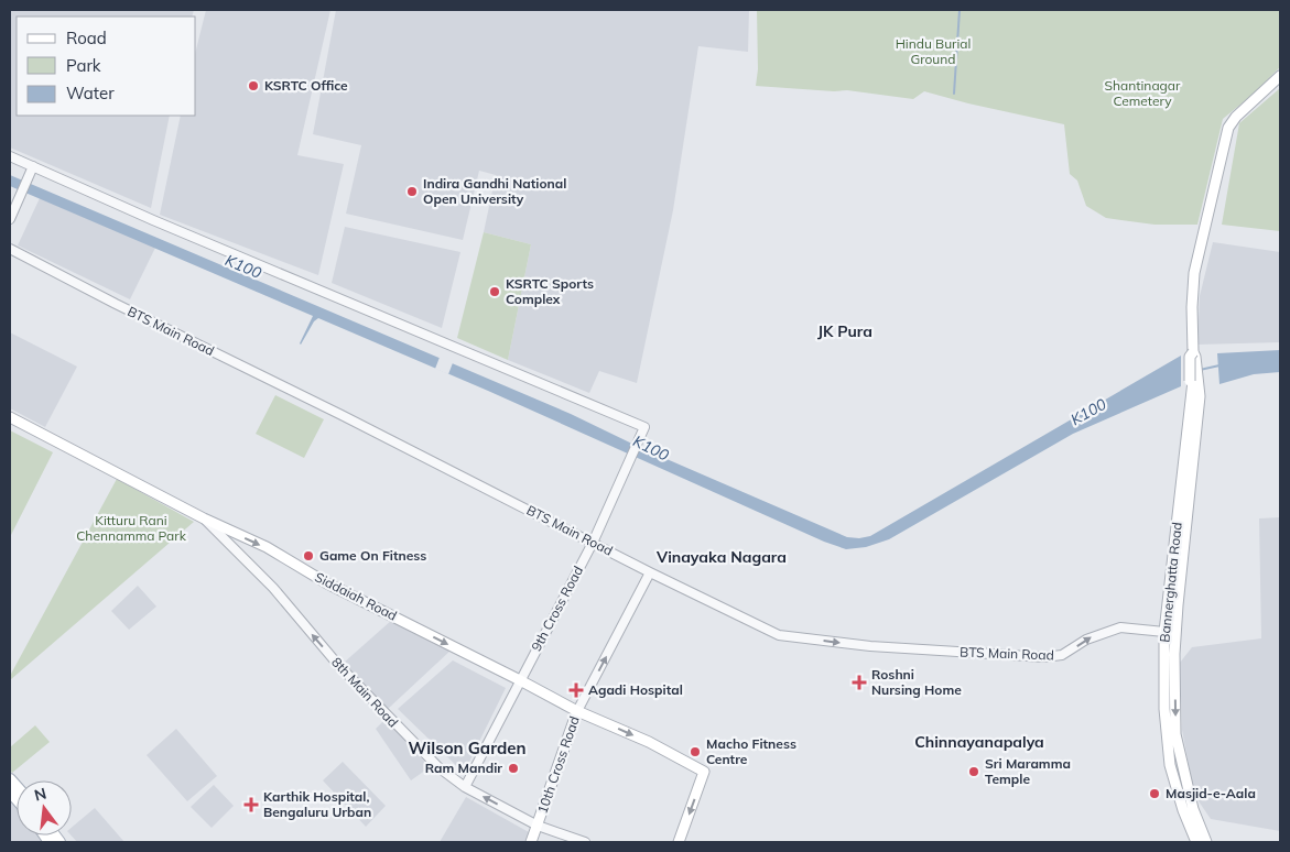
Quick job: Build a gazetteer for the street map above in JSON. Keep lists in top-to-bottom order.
{
  "streets": {
    "main road": ["Bannerghatta Road", "Siddaiah Road", "10th Cross Road"],
    "street": ["BTS Main Road", "9th Cross Road", "8th Main Road"]
  },
  "crossings": [
    ["BTS Main Road", "Bannerghatta Road"],
    ["BTS Main Road", "9th Cross Road"],
    ["BTS Main Road", "10th Cross Road"],
    ["Siddaiah Road", "9th Cross Road"],
    ["Siddaiah Road", "8th Main Road"],
    ["Siddaiah Road", "10th Cross Road"],
    ["9th Cross Road", "8th Main Road"],
    ["8th Main Road", "10th Cross Road"]
  ],
  "one_way": [
    "BTS Main Road",
    "Siddaiah Road",
    "8th Main Road",
    "10th Cross Road"
  ],
  "districts": [
    "JK Pura",
    "Vinayaka Nagara",
    "Chinnayanapalya",
    "Wilson Garden"
  ],
  "water": ["K100"],
  "parks": ["Hindu Burial Ground", "Shantinagar Cemetery", "Kitturu Rani Chennamma Park"],
  "places": {
    "other": [
      "KSRTC Office",
      "Indira Gandhi National Open University",
      "KSRTC Sports Complex",
      "Game On Fitness",
      "Macho Fitness Centre",
      "Ram Mandir",
      "Sri Maramma Temple",
      "Masjid-e-Aala"
    ],
    "health": ["Roshni Nursing Home", "Agadi Hospital", "Karthik Hospital, Bengaluru Urban"]
  },
  "legend": ["Road", "Park", "Water"],
  "north": "top"
}
